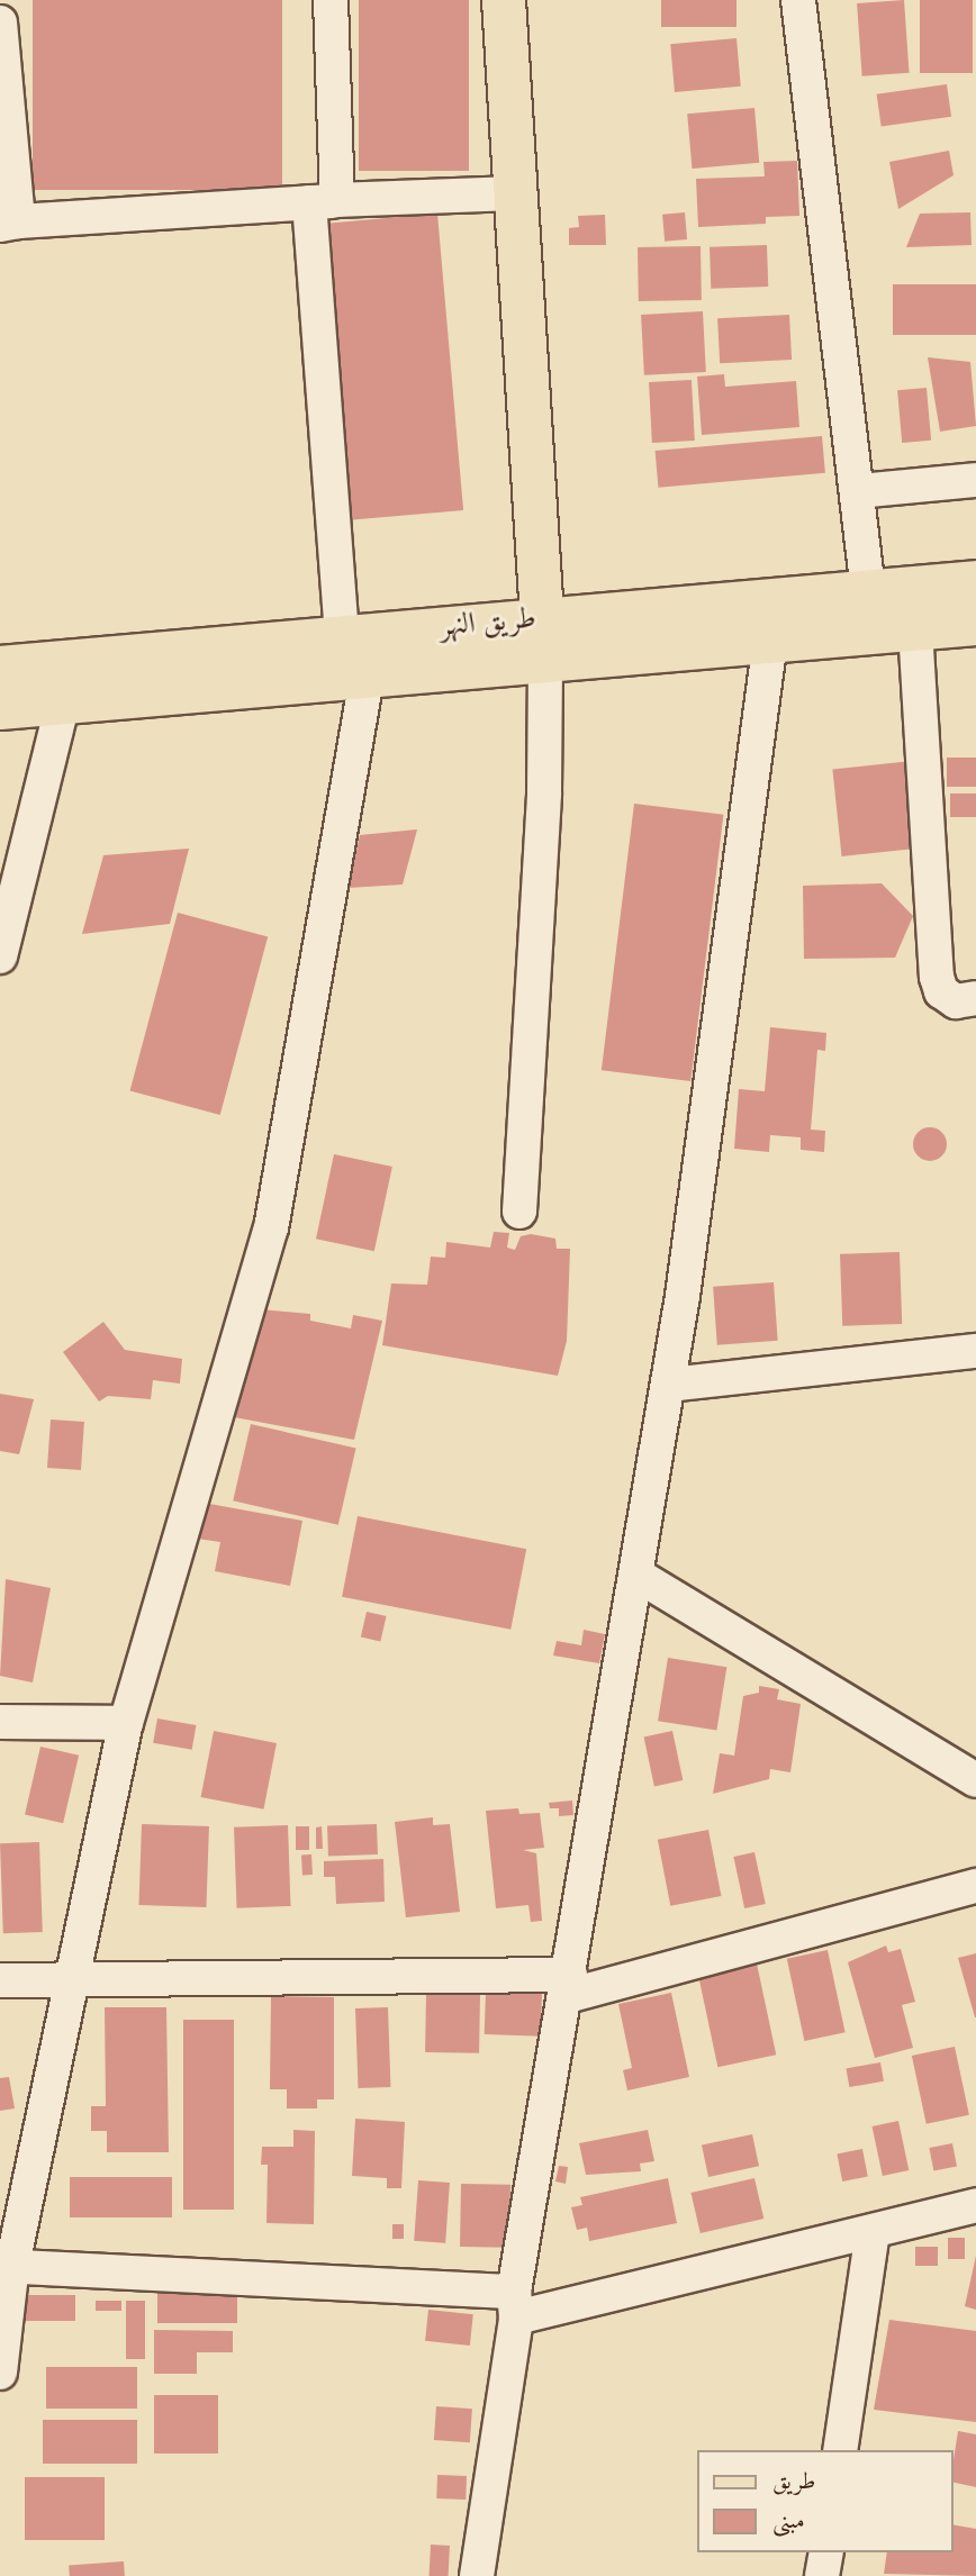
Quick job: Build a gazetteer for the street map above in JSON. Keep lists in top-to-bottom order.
{
  "streets": {
    "main road": ["طريق النهر"]
  },
  "legend": ["طريق", "مبنى"]
}
